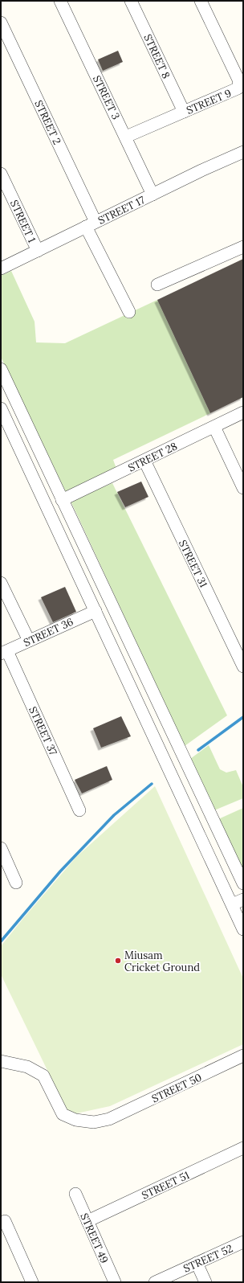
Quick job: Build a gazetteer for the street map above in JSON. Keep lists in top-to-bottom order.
{
  "streets": {
    "street": [
      "STREET 8",
      "STREET 3",
      "STREET 9",
      "STREET 2",
      "STREET 17",
      "STREET 1",
      "STREET 28",
      "STREET 31",
      "STREET 36",
      "STREET 37",
      "STREET 50",
      "STREET 51",
      "STREET 49",
      "STREET 52"
    ]
  },
  "crossings": [
    ["STREET 8", "STREET 9"],
    ["STREET 3", "STREET 9"],
    ["STREET 3", "STREET 17"],
    ["STREET 2", "STREET 17"],
    ["STREET 17", "STREET 1"],
    ["STREET 28", "STREET 31"],
    ["STREET 36", "STREET 37"],
    ["STREET 51", "STREET 49"]
  ],
  "places": ["Miusam Cricket Ground"]
}
